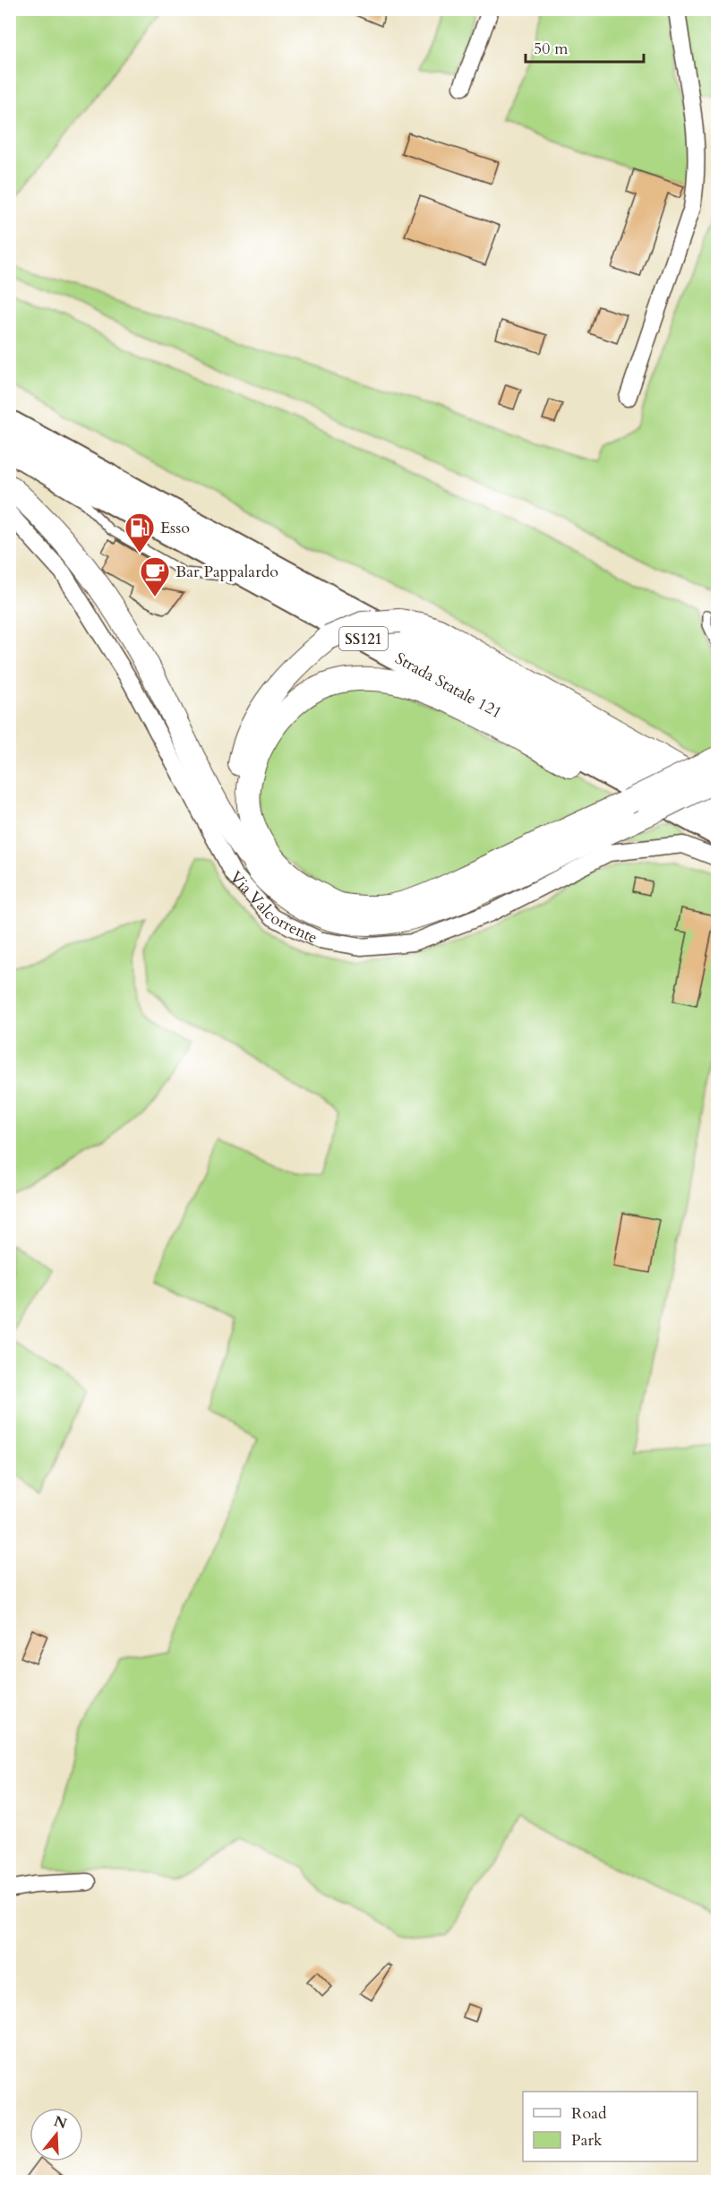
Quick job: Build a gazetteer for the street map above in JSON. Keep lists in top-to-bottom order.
{
  "streets": {
    "main road": ["SS121", "Strada Statale 121"],
    "street": ["Via Valcorrente"]
  },
  "places": {
    "fuel station": ["Esso"],
    "cafe": ["Bar Pappalardo"]
  },
  "legend": ["Road", "Park"],
  "scale_bar": "50 m",
  "north": "top"
}
